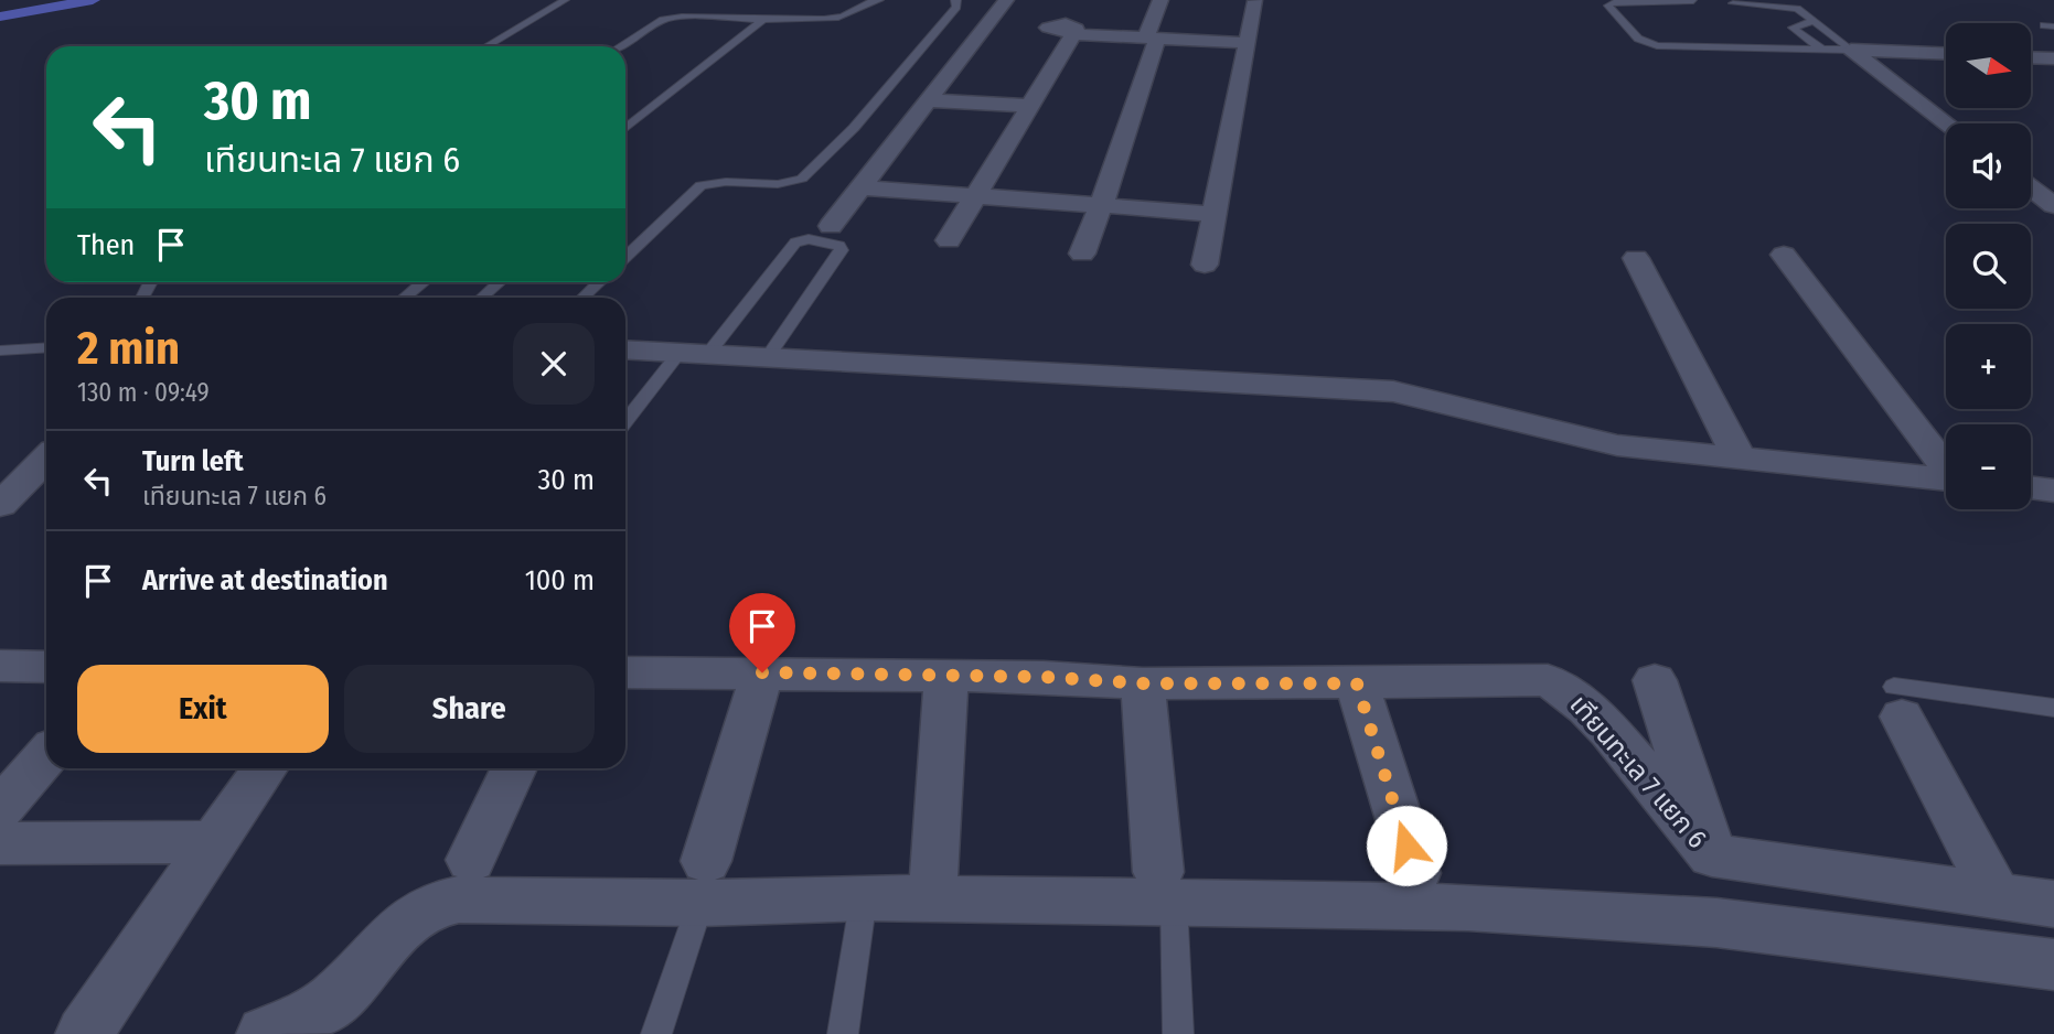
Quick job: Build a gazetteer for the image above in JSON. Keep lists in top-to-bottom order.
{
  "streets": {
    "street": ["เทียนทะเล 7 แยก 6"]
  },
  "north": "right",
  "page": {
    "map_buttons": ["+", "−"],
    "turn": ["30 m", "เทียนทะเล 7 แยก 6"],
    "then": "Then",
    "heading": ["2 min", "130 m · 09:49"],
    "list": [
      {
        "name": "Turn left",
        "note": "เทียนทะเล 7 แยก 6",
        "value": "30 m"
      },
      {
        "name": "Arrive at destination",
        "value": "100 m"
      }
    ],
    "buttons": ["Exit", "Share"]
  }
}
